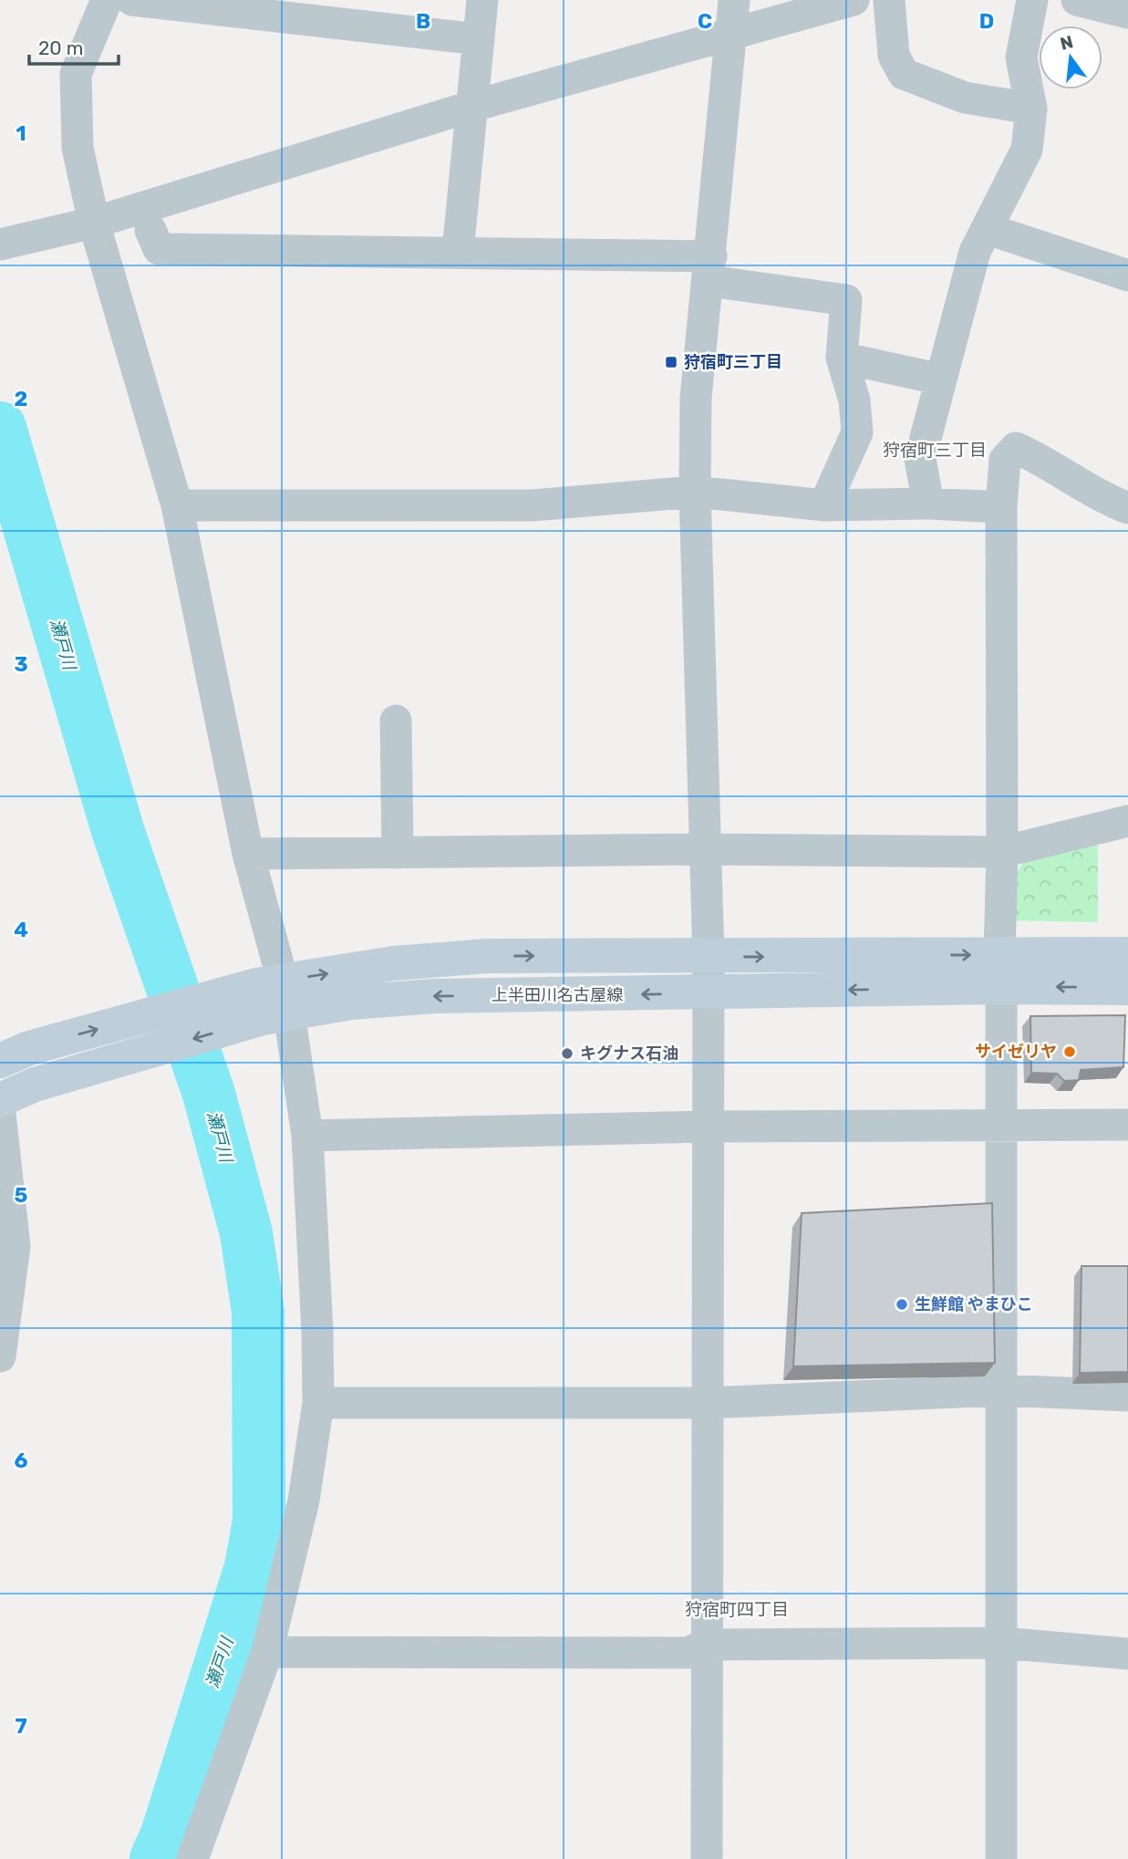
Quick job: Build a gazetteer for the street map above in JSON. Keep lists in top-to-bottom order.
{
  "streets": {
    "main road": ["上半田川名古屋線"]
  },
  "districts": ["狩宿町三丁目", "狩宿町四丁目"],
  "water": ["瀬戸川"],
  "places": {
    "transit": ["狩宿町三丁目"],
    "other": ["サイゼリヤ", "キグナス石油", "生鮮館 やまひこ"]
  },
  "scale_bar": "20 m",
  "north": "top",
  "grid": {
    "columns": ["B", "C", "D"],
    "rows": [
      "1",
      "2",
      "3",
      "4",
      "5",
      "6",
      "7"
    ]
  }
}
